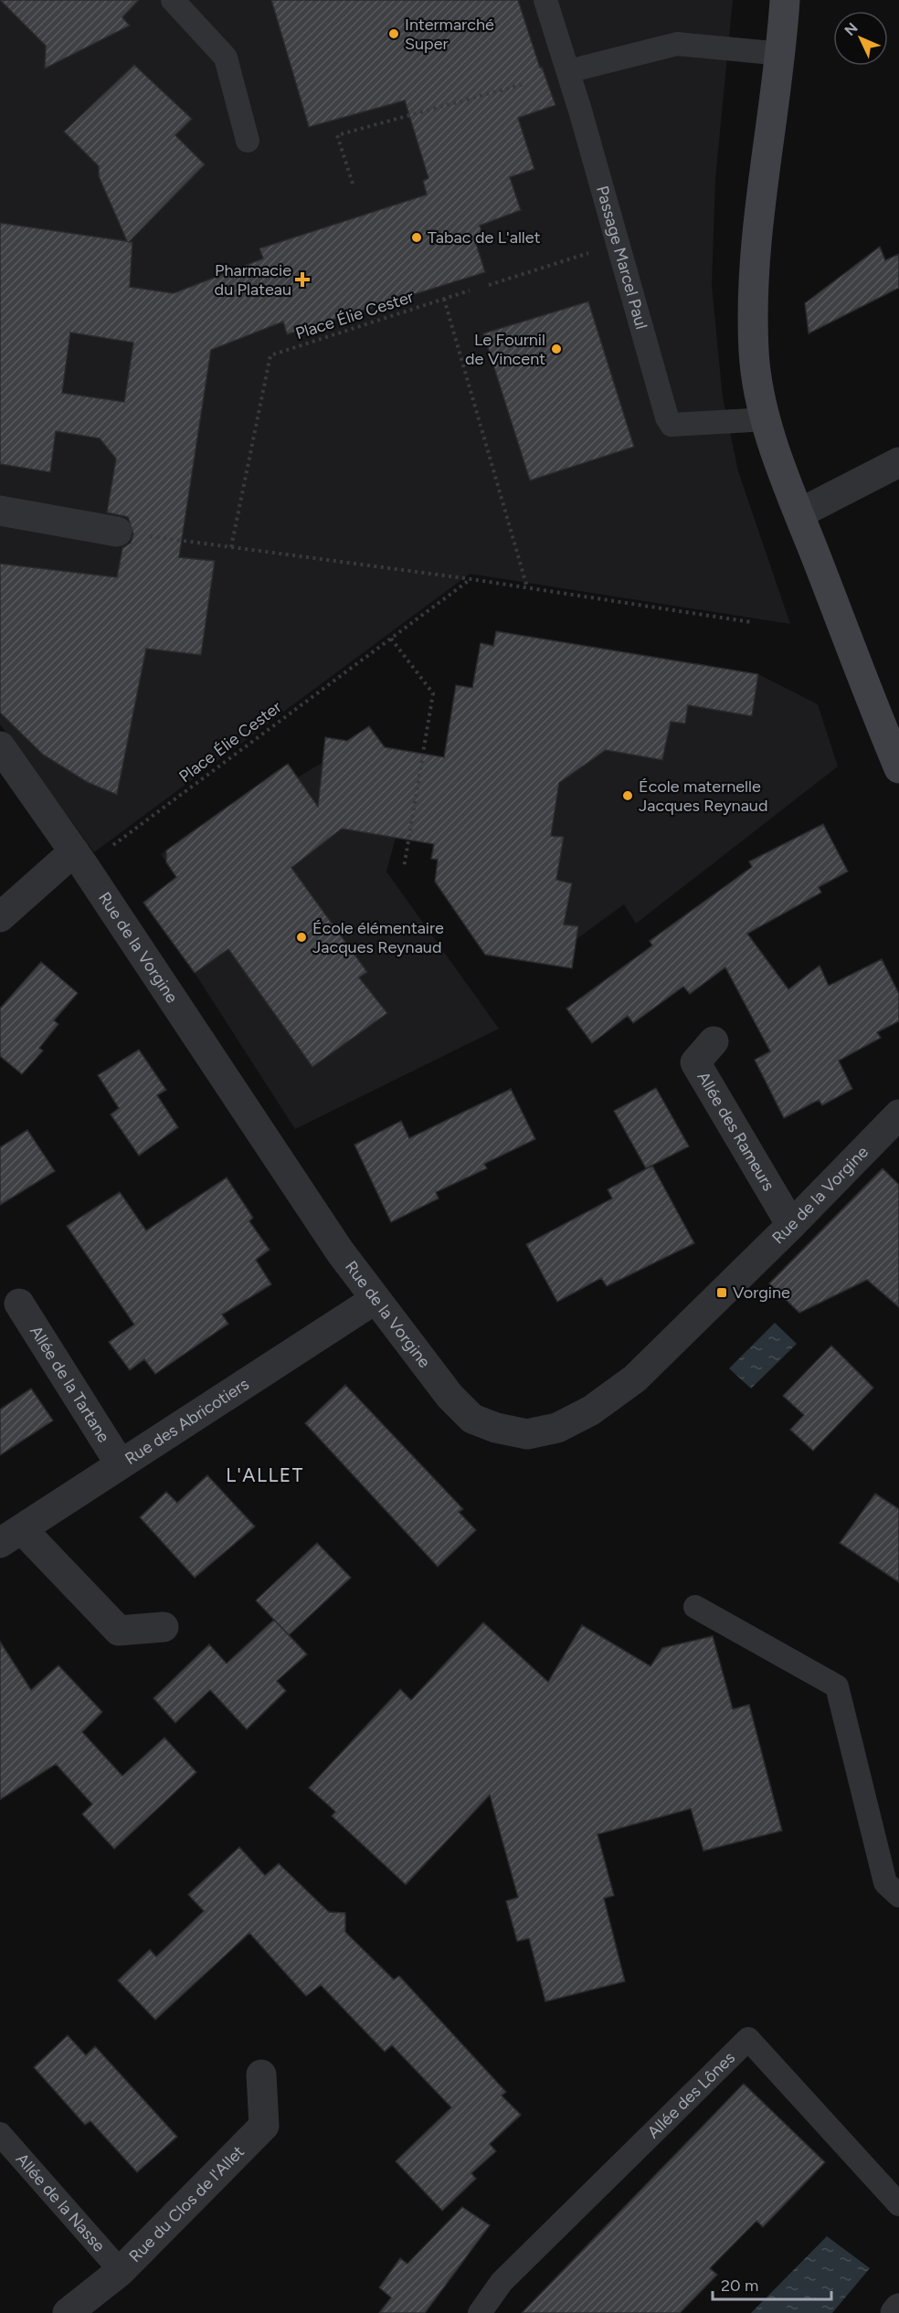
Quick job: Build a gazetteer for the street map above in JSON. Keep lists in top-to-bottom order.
{
  "streets": {
    "street": [
      "Rue de la Vorgine",
      "Allée des Rameurs",
      "Allée de la Tartane",
      "Rue des Abricotiers",
      "Rue du Clos de l'Allet"
    ],
    "lane": ["Passage Marcel Paul", "Allée des Lônes", "Allée de la Nasse"],
    "path": ["Place Élie Cester"]
  },
  "crossings": [
    ["Place Élie Cester", "Rue de la Vorgine"],
    ["Rue de la Vorgine", "Allée des Rameurs"],
    ["Rue de la Vorgine", "Rue des Abricotiers"],
    ["Allée de la Tartane", "Rue des Abricotiers"],
    ["Allée de la Nasse", "Rue du Clos de l'Allet"]
  ],
  "districts": ["L'ALLET"],
  "places": {
    "other": [
      "Intermarché Super",
      "Tabac de L'allet",
      "Le Fournil de Vincent",
      "École maternelle Jacques Reynaud",
      "École élémentaire Jacques Reynaud"
    ],
    "health": ["Pharmacie du Plateau"],
    "transit": ["Vorgine"]
  },
  "scale_bar": "20 m",
  "north": "top left"
}
